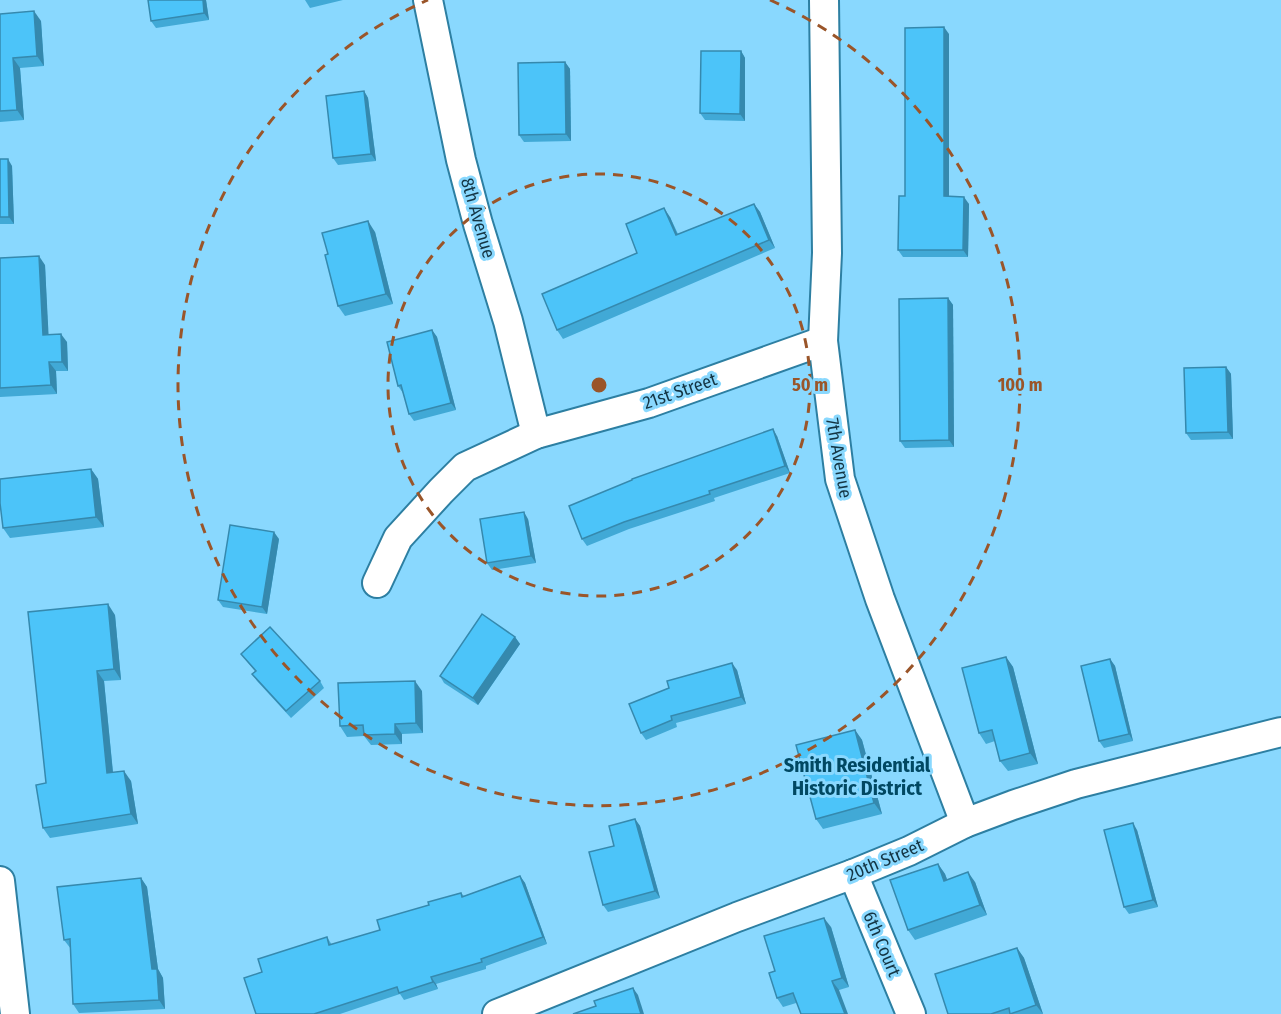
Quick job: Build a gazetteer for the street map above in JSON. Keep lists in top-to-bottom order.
{
  "streets": {
    "street": [
      "8th Avenue",
      "21st Street",
      "7th Avenue",
      "20th Street",
      "6th Court"
    ]
  },
  "crossings": [
    ["8th Avenue", "21st Street"],
    ["21st Street", "7th Avenue"],
    ["7th Avenue", "20th Street"],
    ["20th Street", "6th Court"]
  ],
  "districts": ["Smith Residential Historic District"],
  "rings": ["50 m", "100 m"]
}
